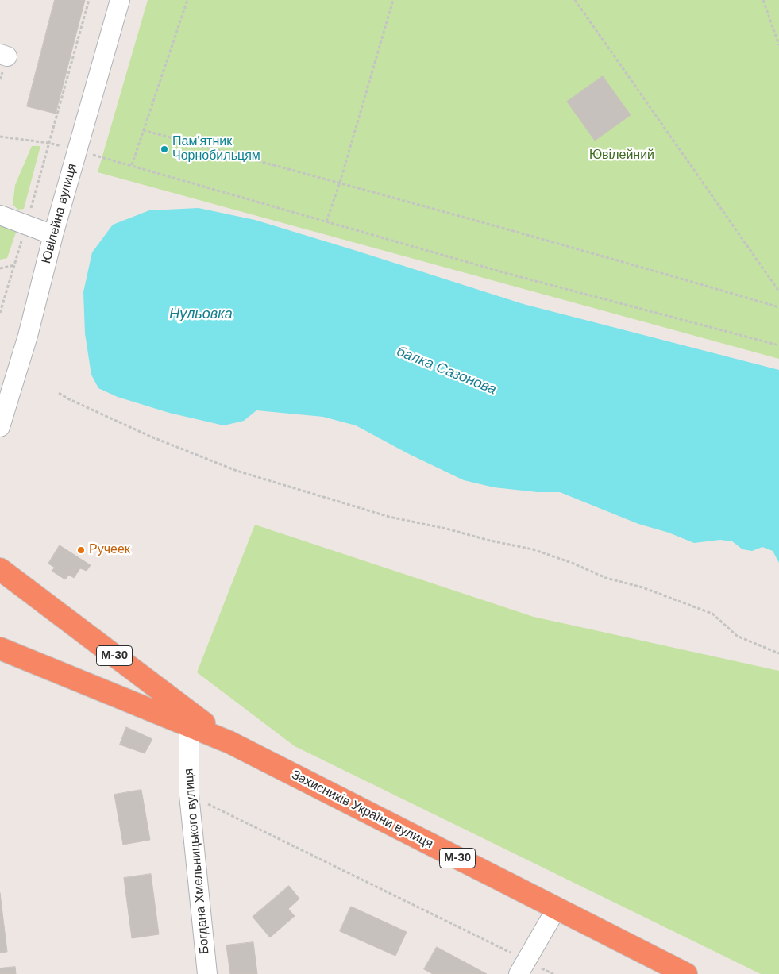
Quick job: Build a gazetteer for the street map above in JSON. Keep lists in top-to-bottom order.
{
  "streets": {
    "highway": ["М-30", "Захисників України вулиця"],
    "street": ["Ювілейна вулиця", "Богдана Хмельницького вулиця"]
  },
  "crossings": [
    ["Захисників України вулиця", "Богдана Хмельницького вулиця"]
  ],
  "water": ["Нульовка", "балка Сазонова"],
  "parks": ["Ювілейний"],
  "places": ["Пам'ятник Чорнобильцям", "Ручеек"]
}
